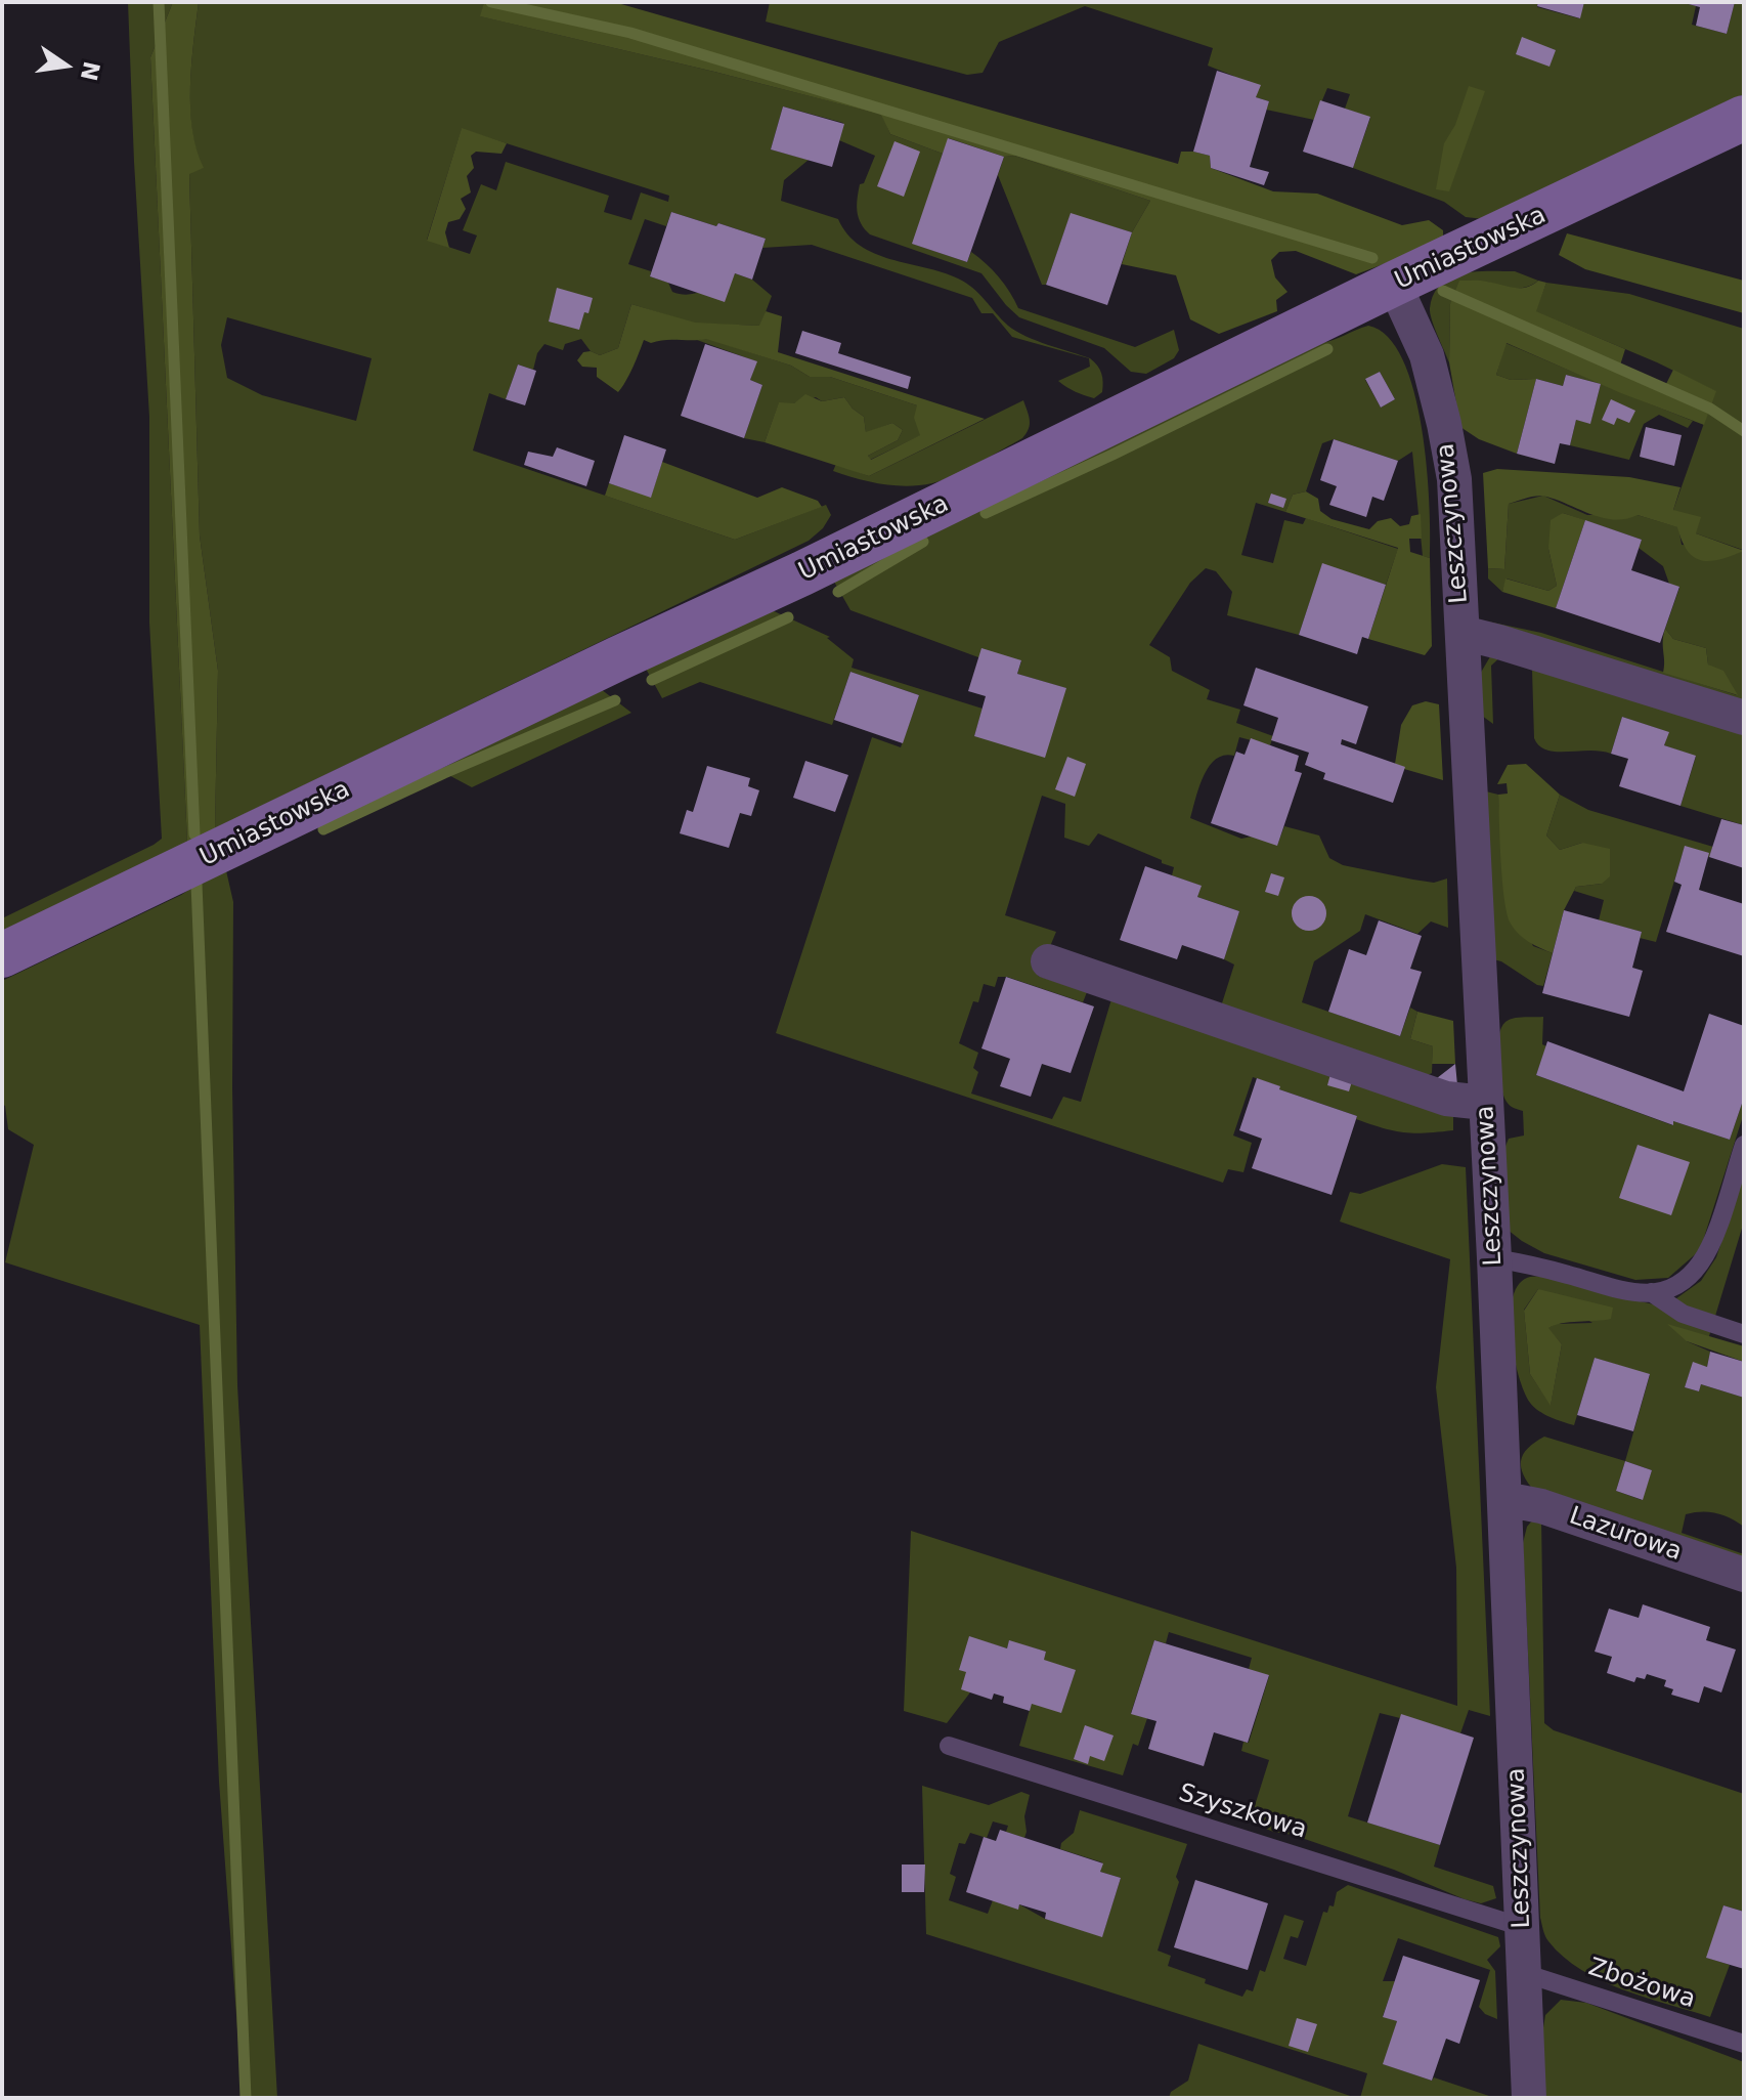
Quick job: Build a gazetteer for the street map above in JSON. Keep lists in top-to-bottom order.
{
  "streets": {
    "main road": ["Umiastowska"],
    "street": ["Leszczynowa", "Lazurowa"],
    "lane": ["Szyszkowa", "Zbożowa"]
  },
  "crossings": [
    ["Umiastowska", "Leszczynowa"],
    ["Leszczynowa", "Lazurowa"],
    ["Leszczynowa", "Szyszkowa"],
    ["Leszczynowa", "Zbożowa"]
  ],
  "north": "right"
}
